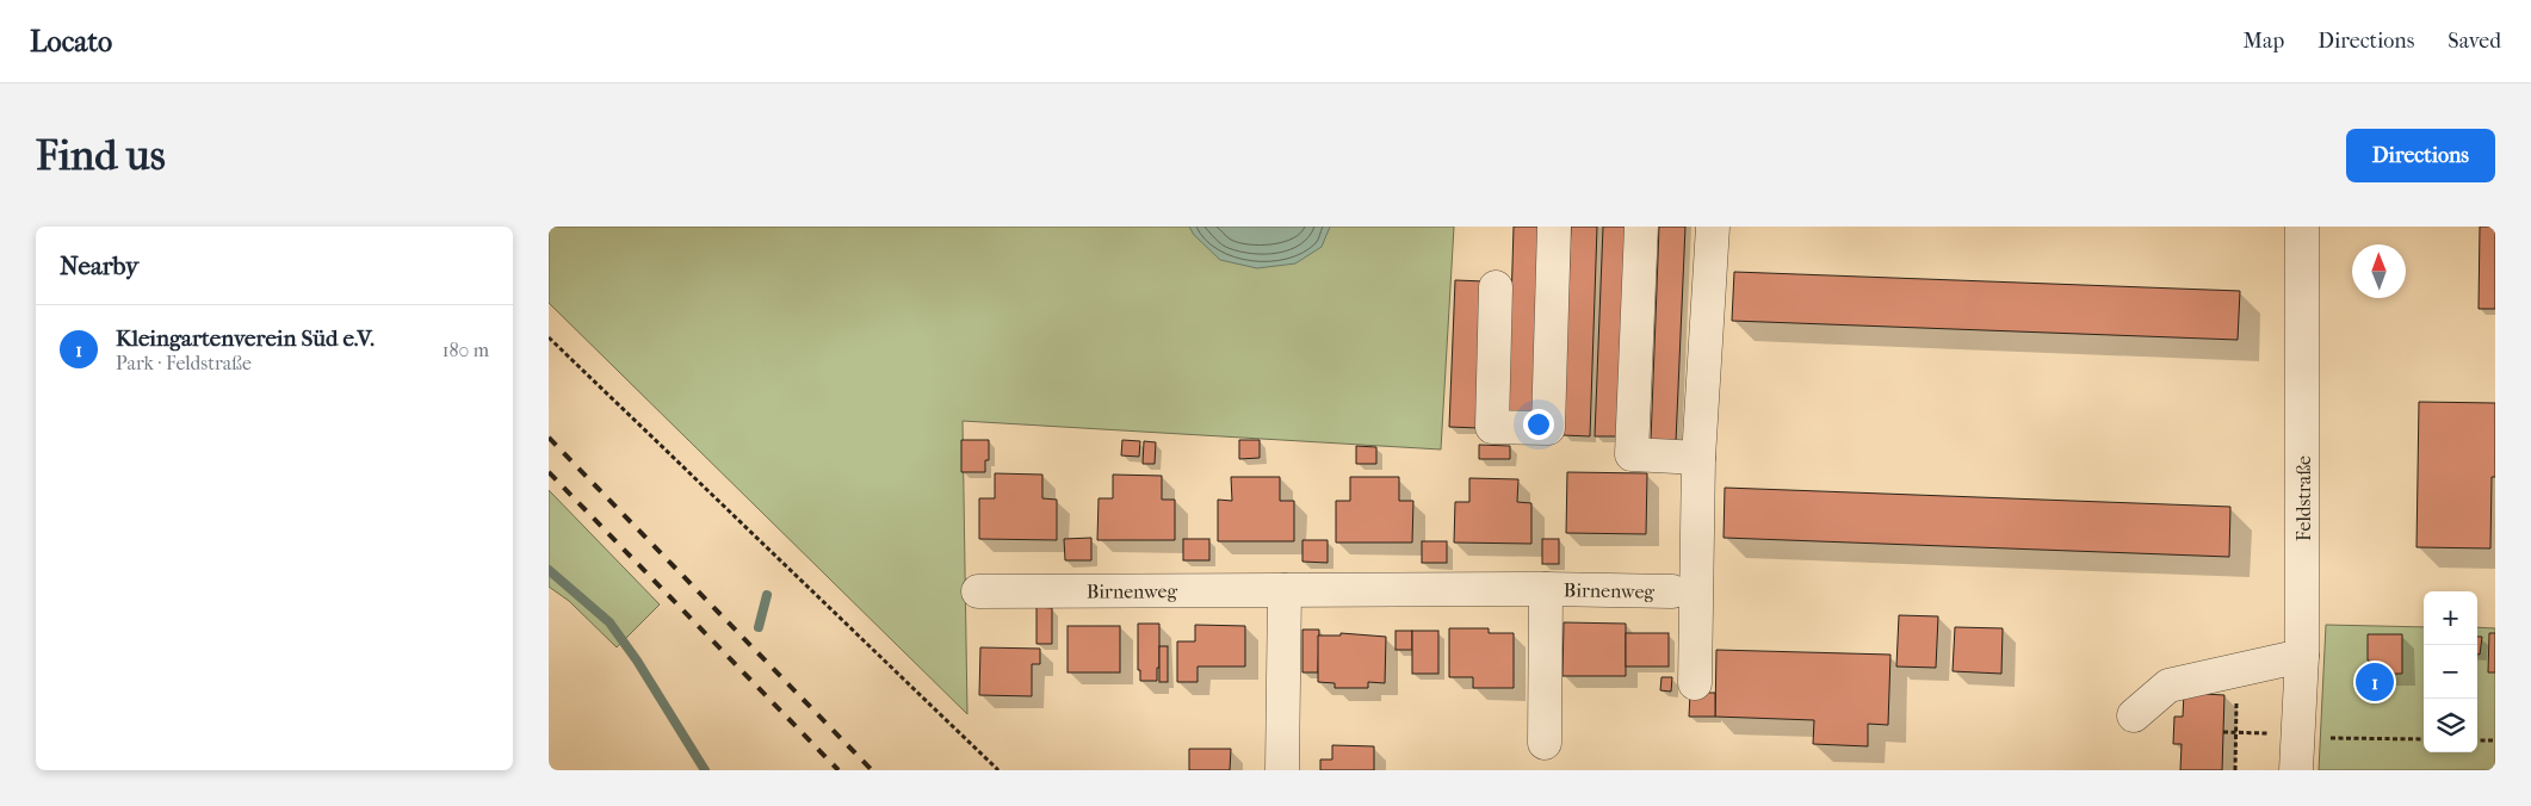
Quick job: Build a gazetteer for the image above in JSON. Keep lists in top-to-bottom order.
{
  "streets": {
    "street": ["Feldstraße", "Birnenweg"]
  },
  "north": "top",
  "page": {
    "header": "Locato",
    "nav": ["Map", "Directions", "Saved"],
    "buttons": "Directions",
    "title": "Find us",
    "heading": "Nearby",
    "list": [
      {
        "mark": "1",
        "name": "Kleingartenverein Süd e.V.",
        "note": "Park · Feldstraße",
        "value": "180 m"
      }
    ],
    "map_buttons": ["+", "−"],
    "pins": "1"
  }
}
